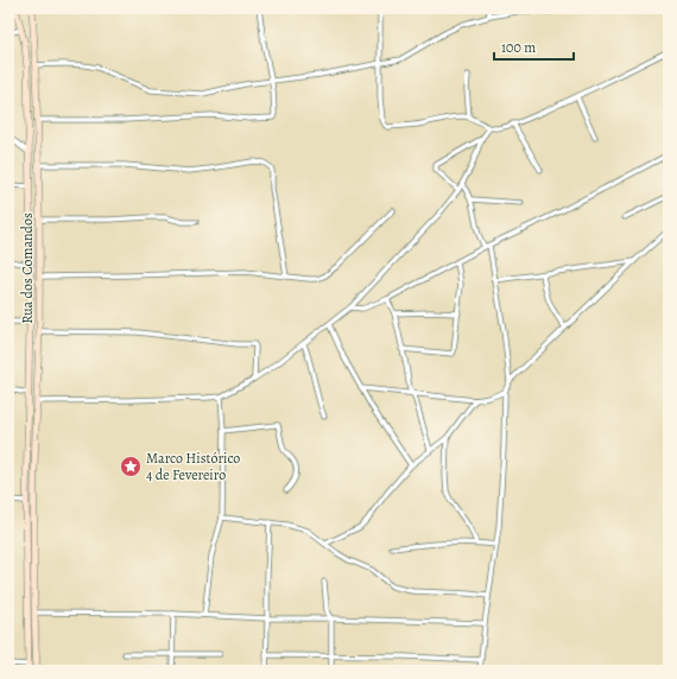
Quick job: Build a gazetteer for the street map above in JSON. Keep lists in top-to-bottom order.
{
  "streets": {
    "main road": ["Rua dos Comandos"]
  },
  "places": {
    "place": ["Marco Histórico 4 de Fevereiro"]
  },
  "scale_bar": "100 m"
}
